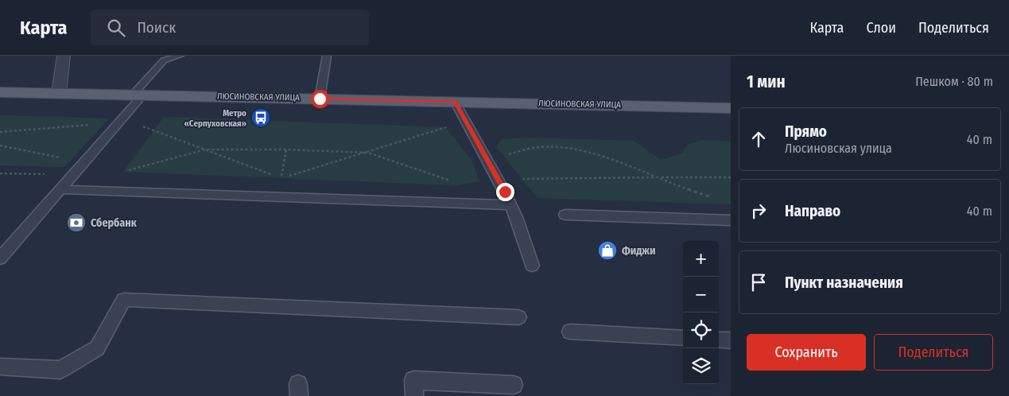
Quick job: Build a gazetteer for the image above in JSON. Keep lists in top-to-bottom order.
{
  "streets": {
    "main road": ["ЛЮСИНОВСКАЯ УЛИЦА"]
  },
  "places": {
    "bus stop": ["Метро «Серпуховская»"],
    "bank": ["Сбербанк"],
    "shop": ["Фиджи"]
  },
  "page": {
    "header": "Карта",
    "search": "Поиск",
    "nav": ["Карта", "Слои", "Поделиться"],
    "heading": ["1 мин", "Пешком · 80 m"],
    "list": [
      ["Прямо", "Люсиновская улица", "40 m"],
      ["Направо", "40 m"],
      "Пункт назначения"
    ],
    "map_buttons": ["+", "−"],
    "buttons": ["Сохранить", "Поделиться"]
  }
}
